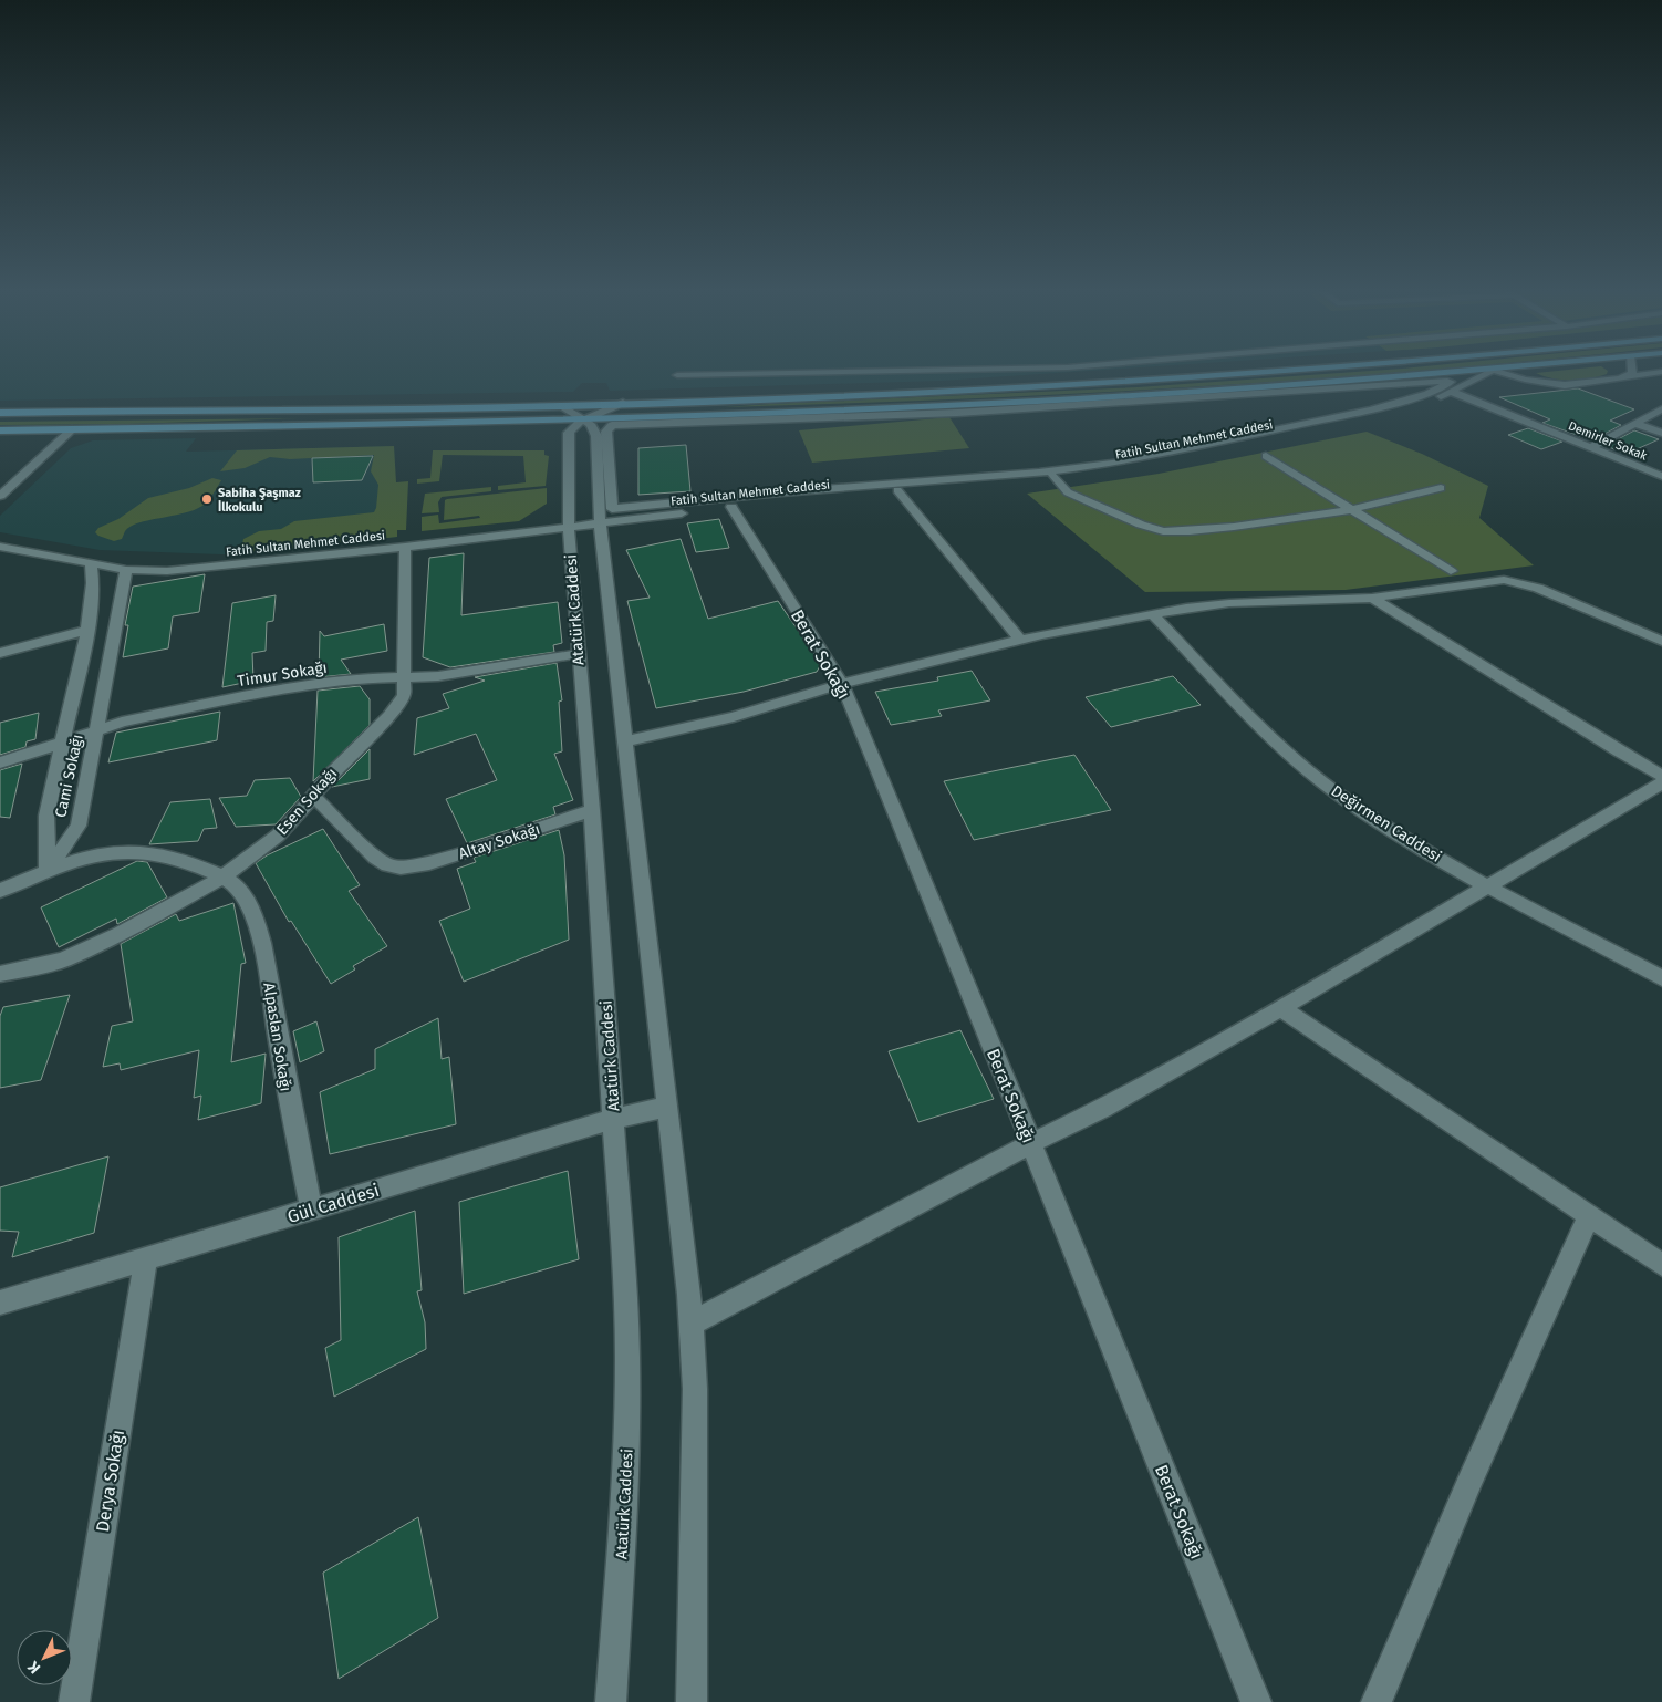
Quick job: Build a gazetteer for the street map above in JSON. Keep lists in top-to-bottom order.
{
  "streets": {
    "street": [
      "Fatih Sultan Mehmet Caddesi",
      "Demirler Sokak",
      "Atatürk Caddesi",
      "Berat Sokağı",
      "Timur Sokağı",
      "Cami Sokağı",
      "Esen Sokağı",
      "Değirmen Caddesi",
      "Altay Sokağı",
      "Alpaslan Sokağı",
      "Gül Caddesi",
      "Derya Sokağı"
    ]
  },
  "crossings": [
    ["Fatih Sultan Mehmet Caddesi", "Demirler Sokak"],
    ["Fatih Sultan Mehmet Caddesi", "Atatürk Caddesi"],
    ["Fatih Sultan Mehmet Caddesi", "Berat Sokağı"],
    ["Fatih Sultan Mehmet Caddesi", "Cami Sokağı"],
    ["Fatih Sultan Mehmet Caddesi", "Esen Sokağı"],
    ["Atatürk Caddesi", "Timur Sokağı"],
    ["Atatürk Caddesi", "Altay Sokağı"],
    ["Atatürk Caddesi", "Gül Caddesi"],
    ["Timur Sokağı", "Cami Sokağı"],
    ["Timur Sokağı", "Esen Sokağı"],
    ["Cami Sokağı", "Alpaslan Sokağı"],
    ["Esen Sokağı", "Altay Sokağı"],
    ["Esen Sokağı", "Alpaslan Sokağı"],
    ["Alpaslan Sokağı", "Gül Caddesi"],
    ["Gül Caddesi", "Derya Sokağı"]
  ],
  "places": ["Sabiha Şaşmaz İlkokulu"],
  "north": "bottom left"
}
